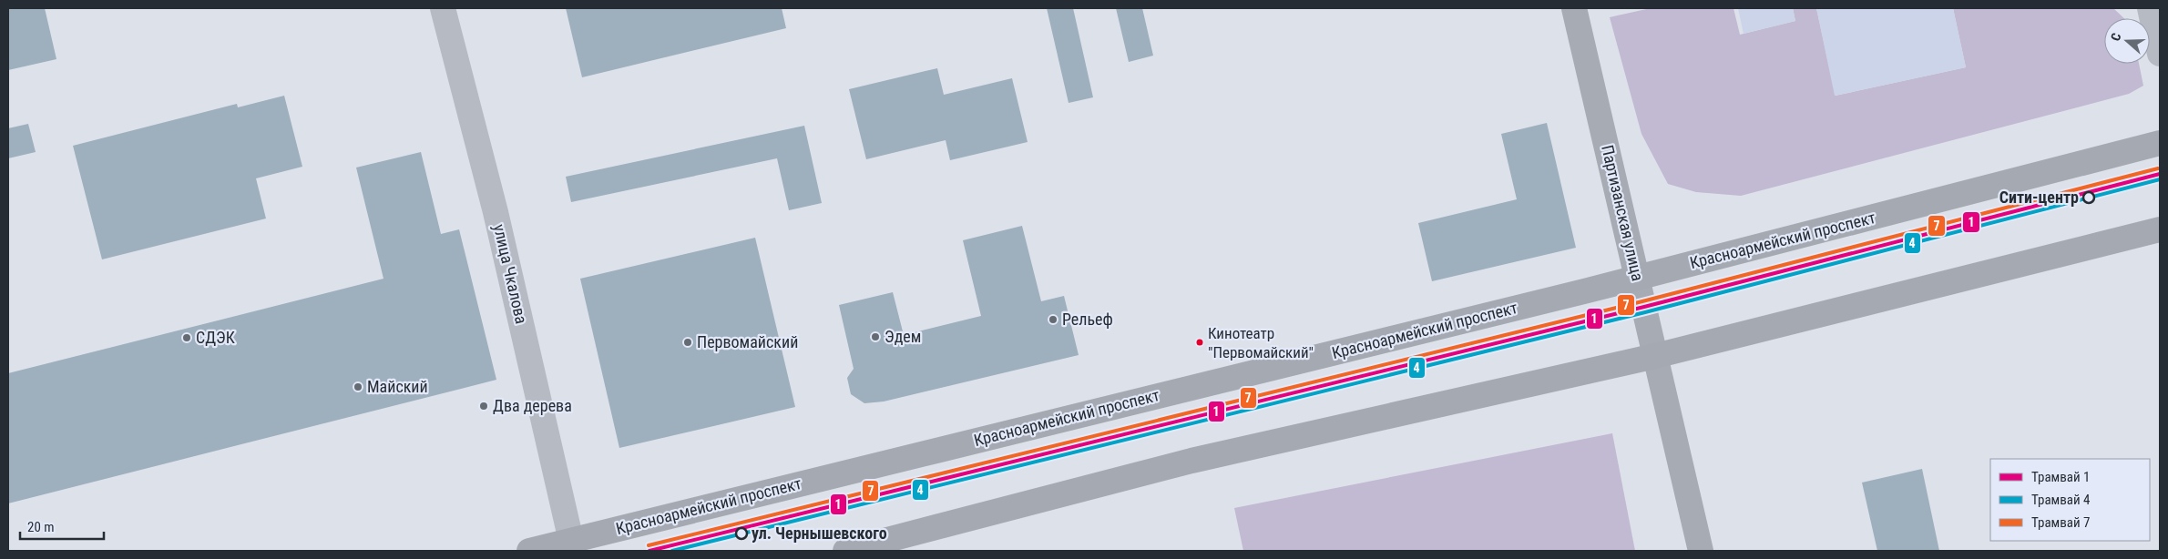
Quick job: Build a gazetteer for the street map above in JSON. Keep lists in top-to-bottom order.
{
  "streets": {
    "main road": ["Партизанская улица", "Красноармейский проспект"],
    "street": ["улица Чкалова"]
  },
  "crossings": [
    ["Партизанская улица", "Красноармейский проспект"],
    ["Красноармейский проспект", "улица Чкалова"]
  ],
  "places": [
    "Сити-центр",
    "Рельеф",
    "Эдем",
    "СДЭК",
    "Первомайский",
    "Кинотеатр \"Первомайский\"",
    "Майский",
    "Два дерева",
    "ул. Чернышевского"
  ],
  "lines": ["tram line 7", "tram line 1", "tram line 4"],
  "legend": ["Трамвай 1", "Трамвай 4", "Трамвай 7"],
  "scale_bar": "20 m",
  "north": "left"
}
